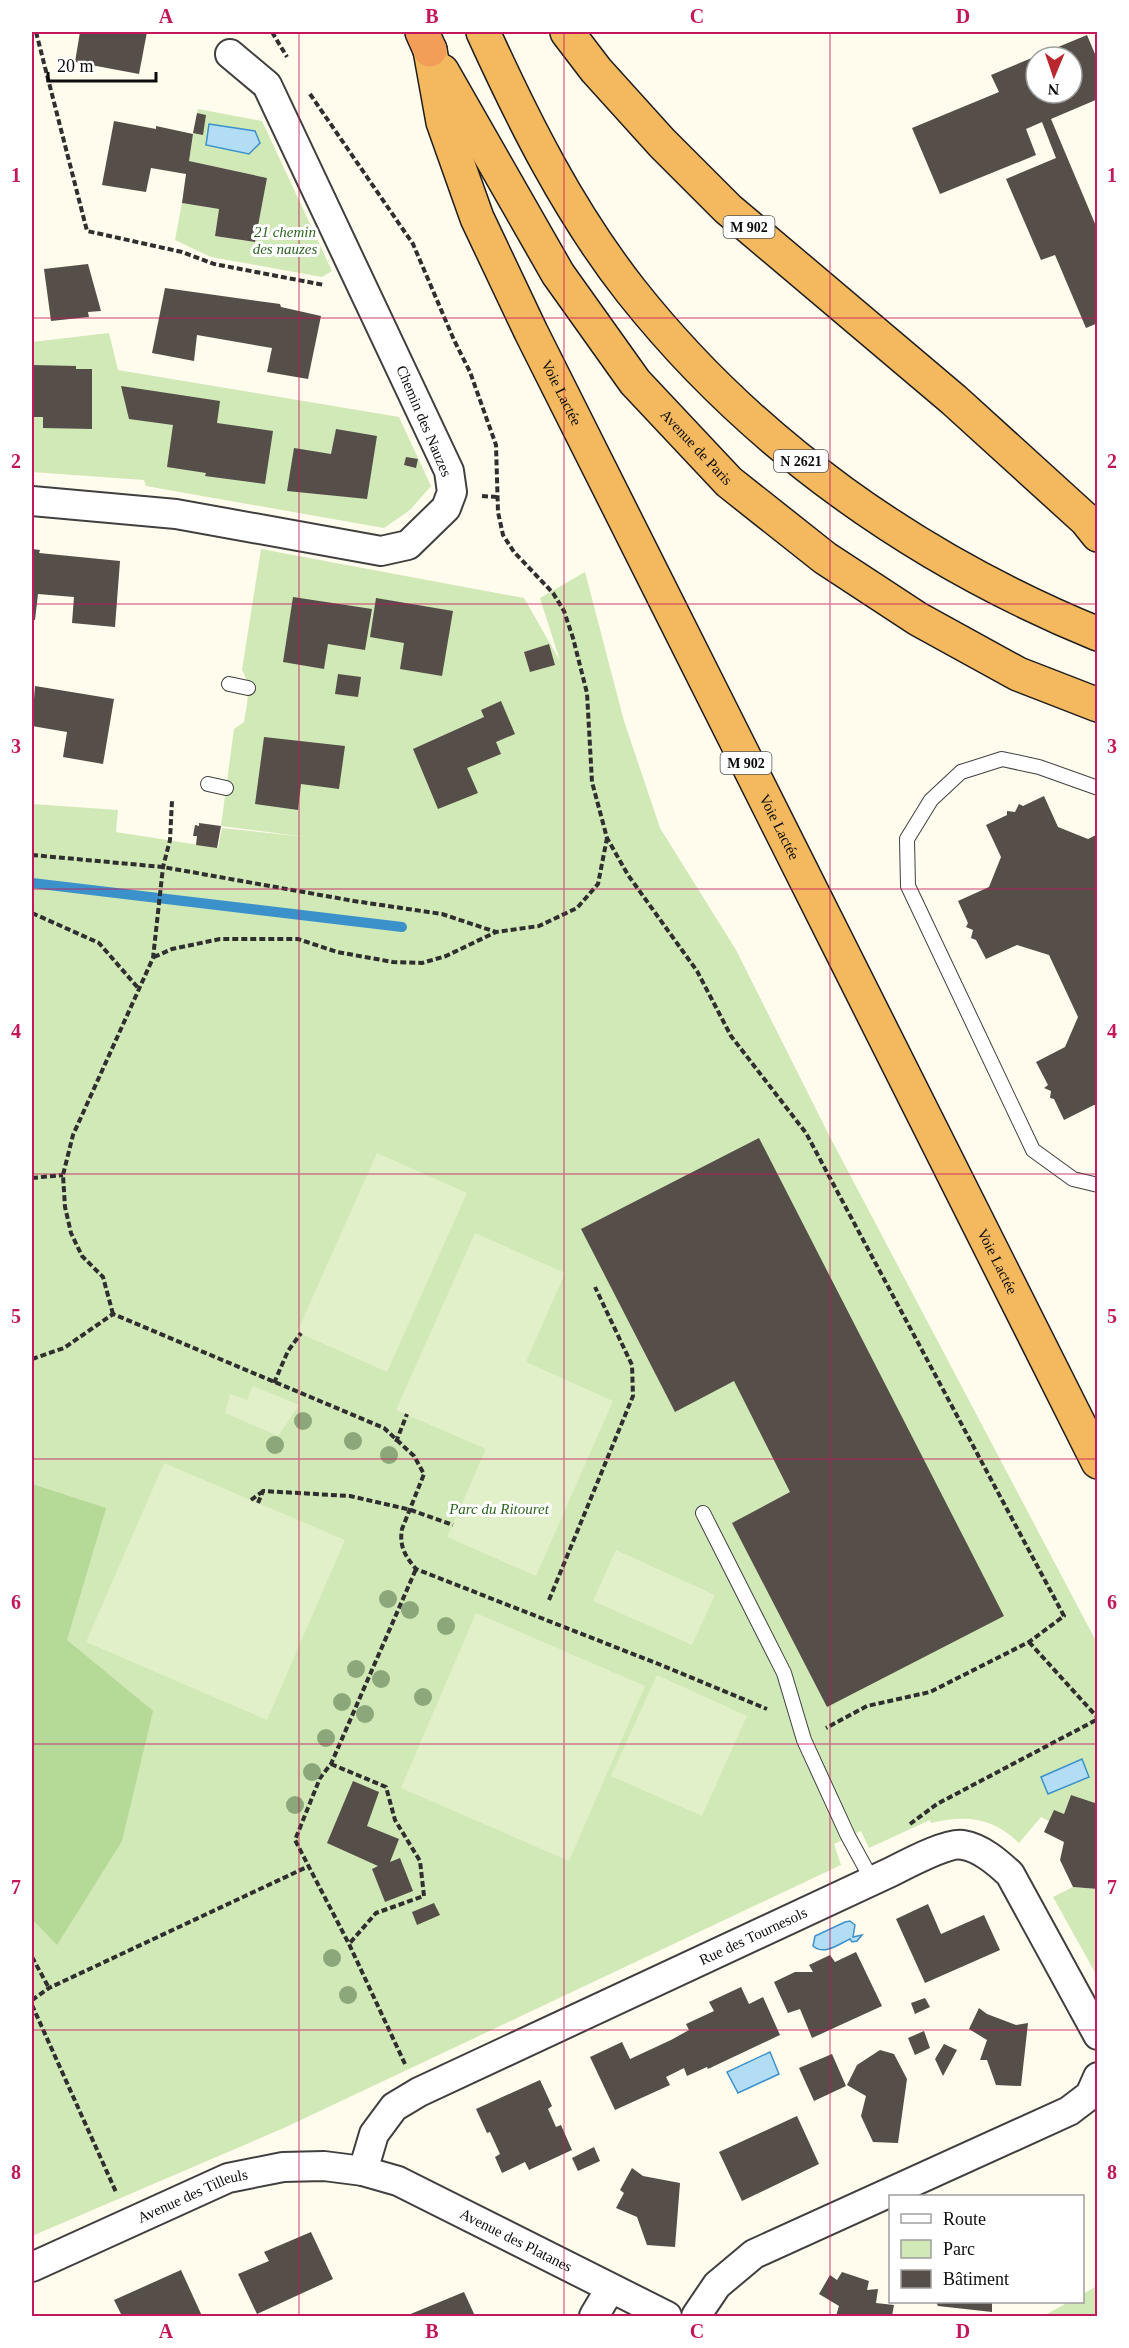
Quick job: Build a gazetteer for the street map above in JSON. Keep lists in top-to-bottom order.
{
  "streets": {
    "highway": [
      "M 902",
      "Voie Lactée",
      "Avenue de Paris",
      "N 2621"
    ],
    "street": [
      "Chemin des Nauzes",
      "Rue des Tournesols",
      "Avenue des Tilleuls",
      "Avenue des Platanes"
    ]
  },
  "crossings": [
    ["Voie Lactée", "Avenue de Paris"],
    ["Rue des Tournesols", "Avenue des Tilleuls"],
    ["Rue des Tournesols", "Avenue des Platanes"],
    ["Avenue des Tilleuls", "Avenue des Platanes"]
  ],
  "parks": ["21 chemin des nauzes", "Parc du Ritouret"],
  "legend": ["Route", "Parc", "Bâtiment"],
  "scale_bar": "20 m",
  "north": "bottom",
  "grid": {
    "columns": [
      "A",
      "B",
      "C",
      "D"
    ],
    "rows": [
      "1",
      "2",
      "3",
      "4",
      "5",
      "6",
      "7",
      "8"
    ]
  }
}
